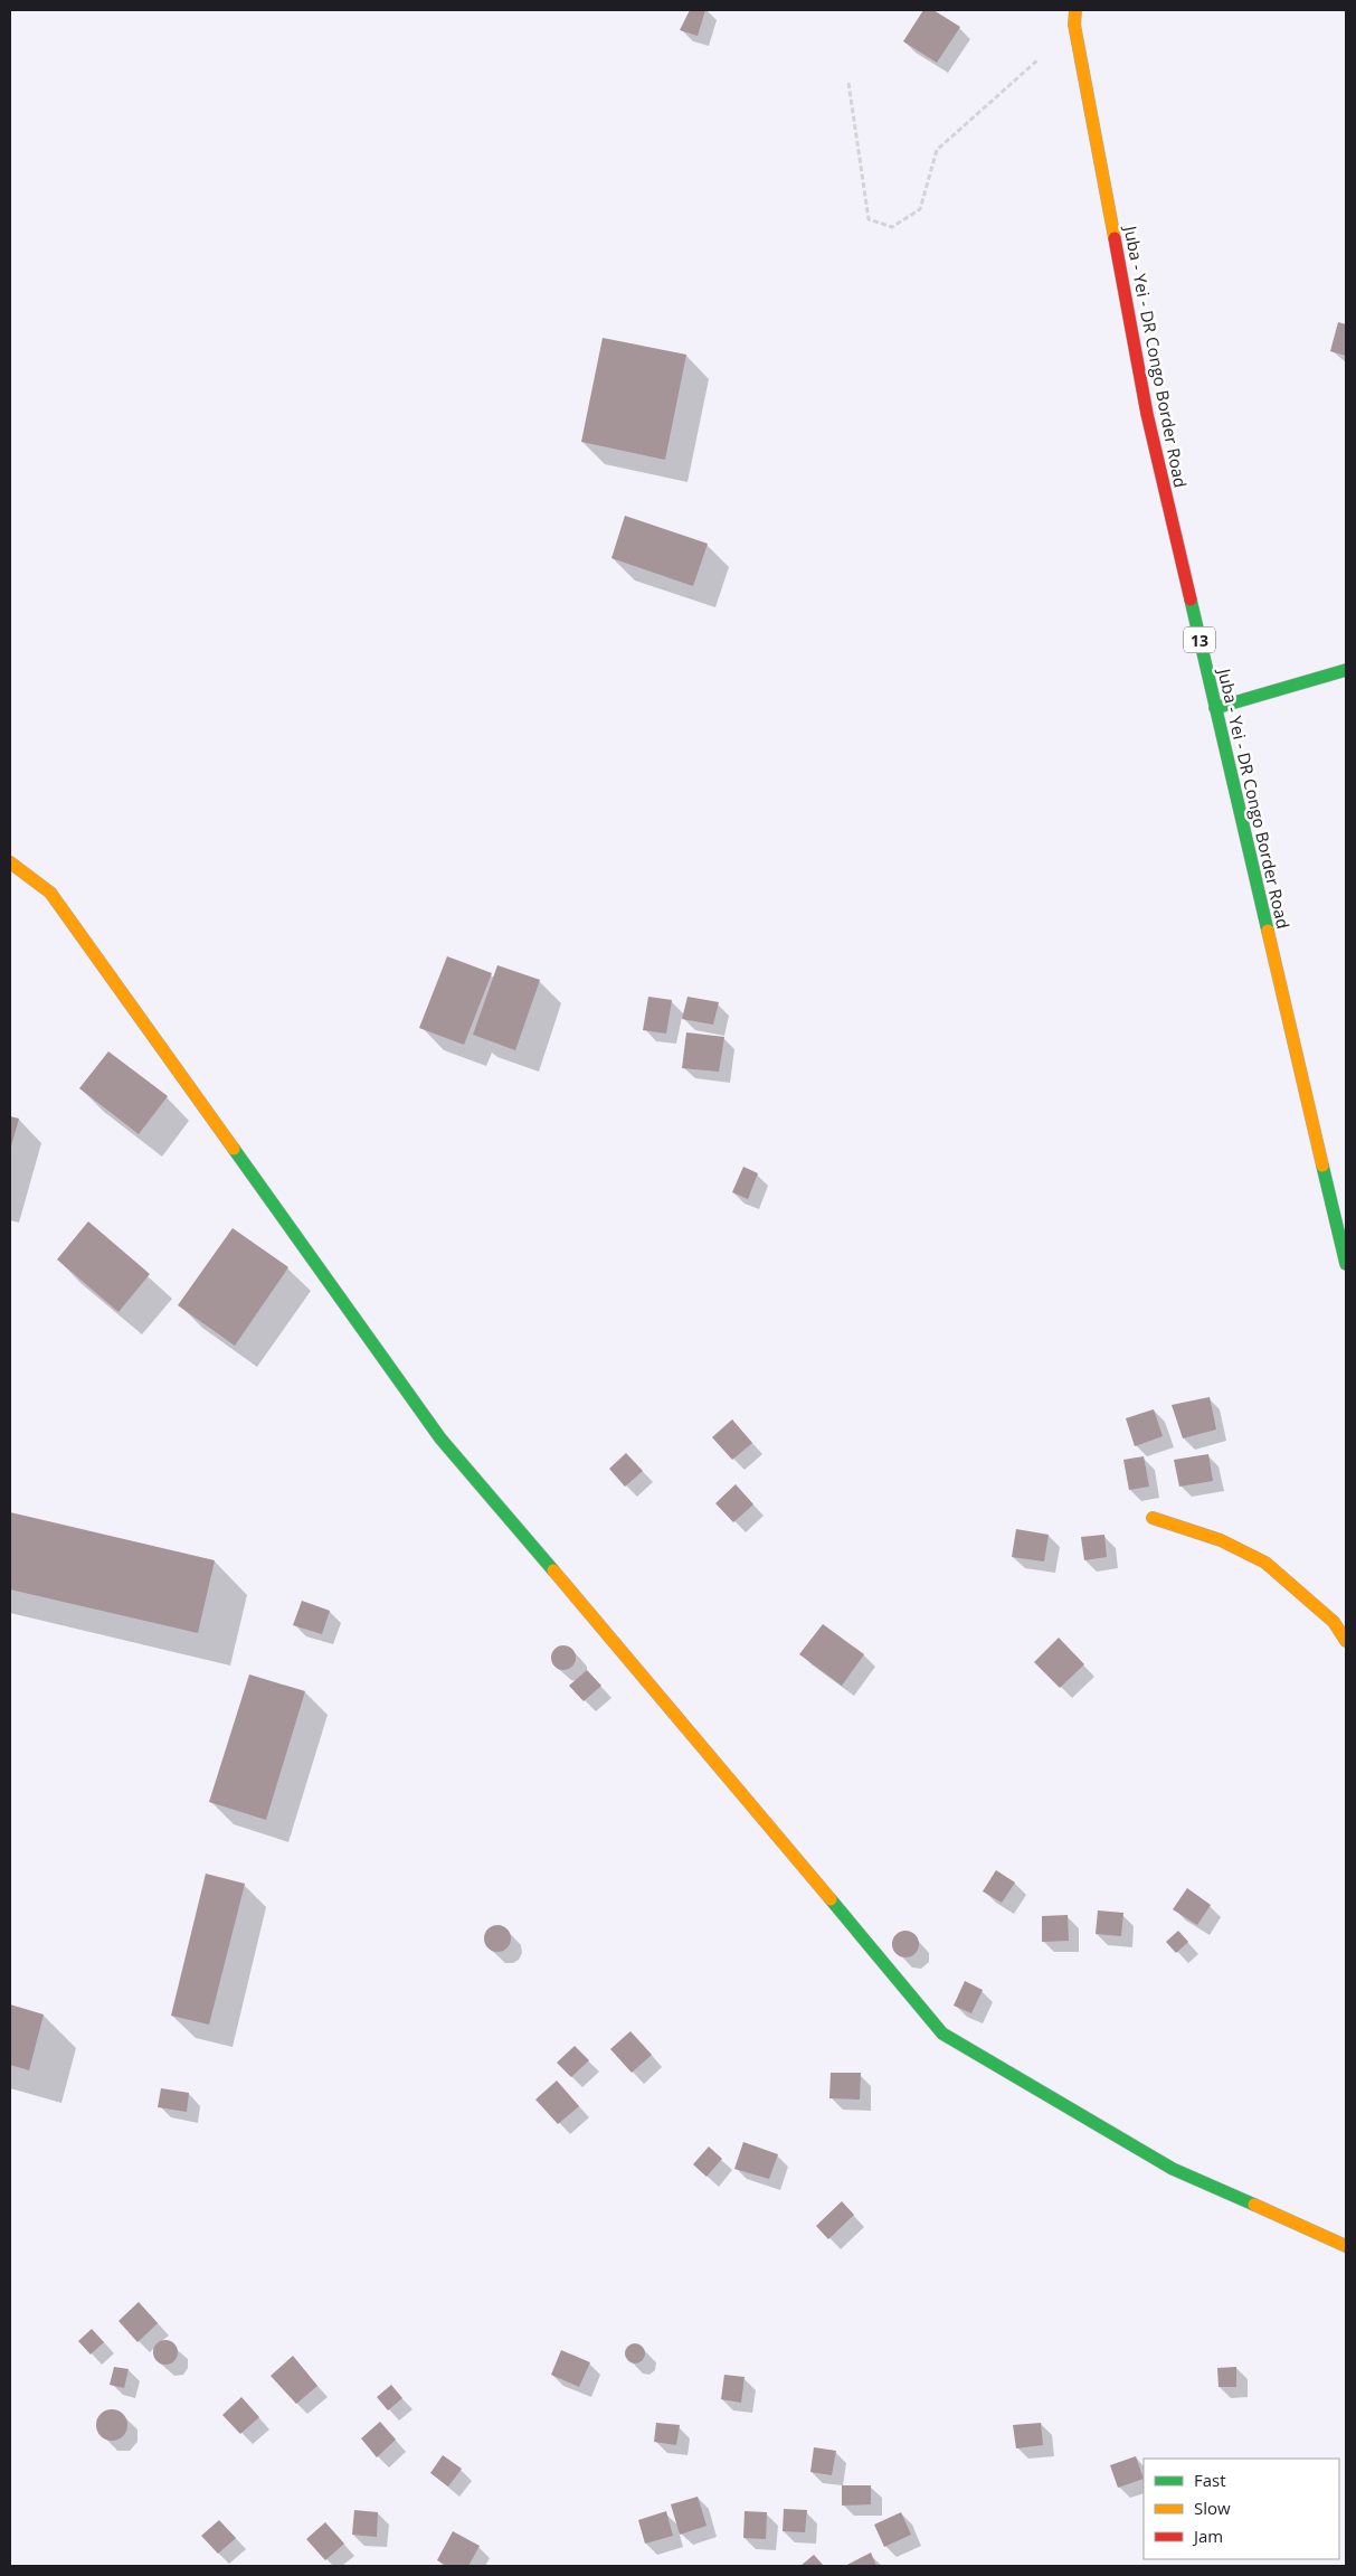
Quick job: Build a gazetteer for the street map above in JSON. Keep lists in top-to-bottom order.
{
  "streets": {
    "street": ["Juba - Yei - DR Congo Border Road", "13"]
  },
  "legend": ["Fast", "Slow", "Jam"]
}
